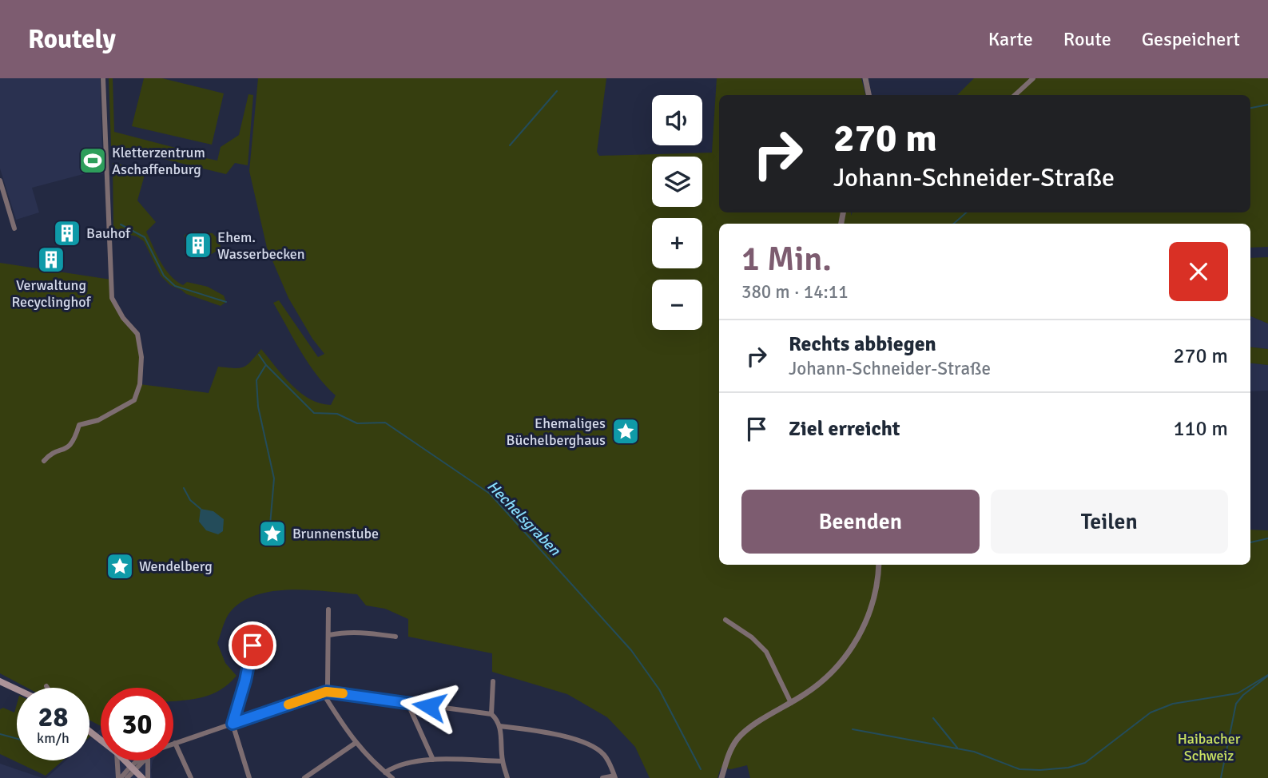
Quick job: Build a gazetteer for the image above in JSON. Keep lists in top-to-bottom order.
{
  "water": ["Hechelsgraben"],
  "parks": ["Haibacher Schweiz"],
  "places": {
    "sports": ["Kletterzentrum Aschaffenburg"],
    "building": ["Bauhof", "Ehem. Wasserbecken", "Verwaltung Recyclinghof"],
    "place": ["Ehemaliges Büchelberghaus", "Brunnenstube", "Wendelberg"]
  },
  "page": {
    "header": "Routely",
    "nav": ["Karte", "Route", "Gespeichert"],
    "map_buttons": ["+", "−"],
    "turn": ["270 m", "Johann-Schneider-Straße"],
    "heading": ["1 Min.", "380 m · 14:11"],
    "list": [
      {
        "name": "Rechts abbiegen",
        "note": "Johann-Schneider-Straße",
        "value": "270 m"
      },
      {
        "name": "Ziel erreicht",
        "value": "110 m"
      }
    ],
    "buttons": ["Beenden", "Teilen"],
    "speed": "28 km/h",
    "limit": "30"
  }
}
